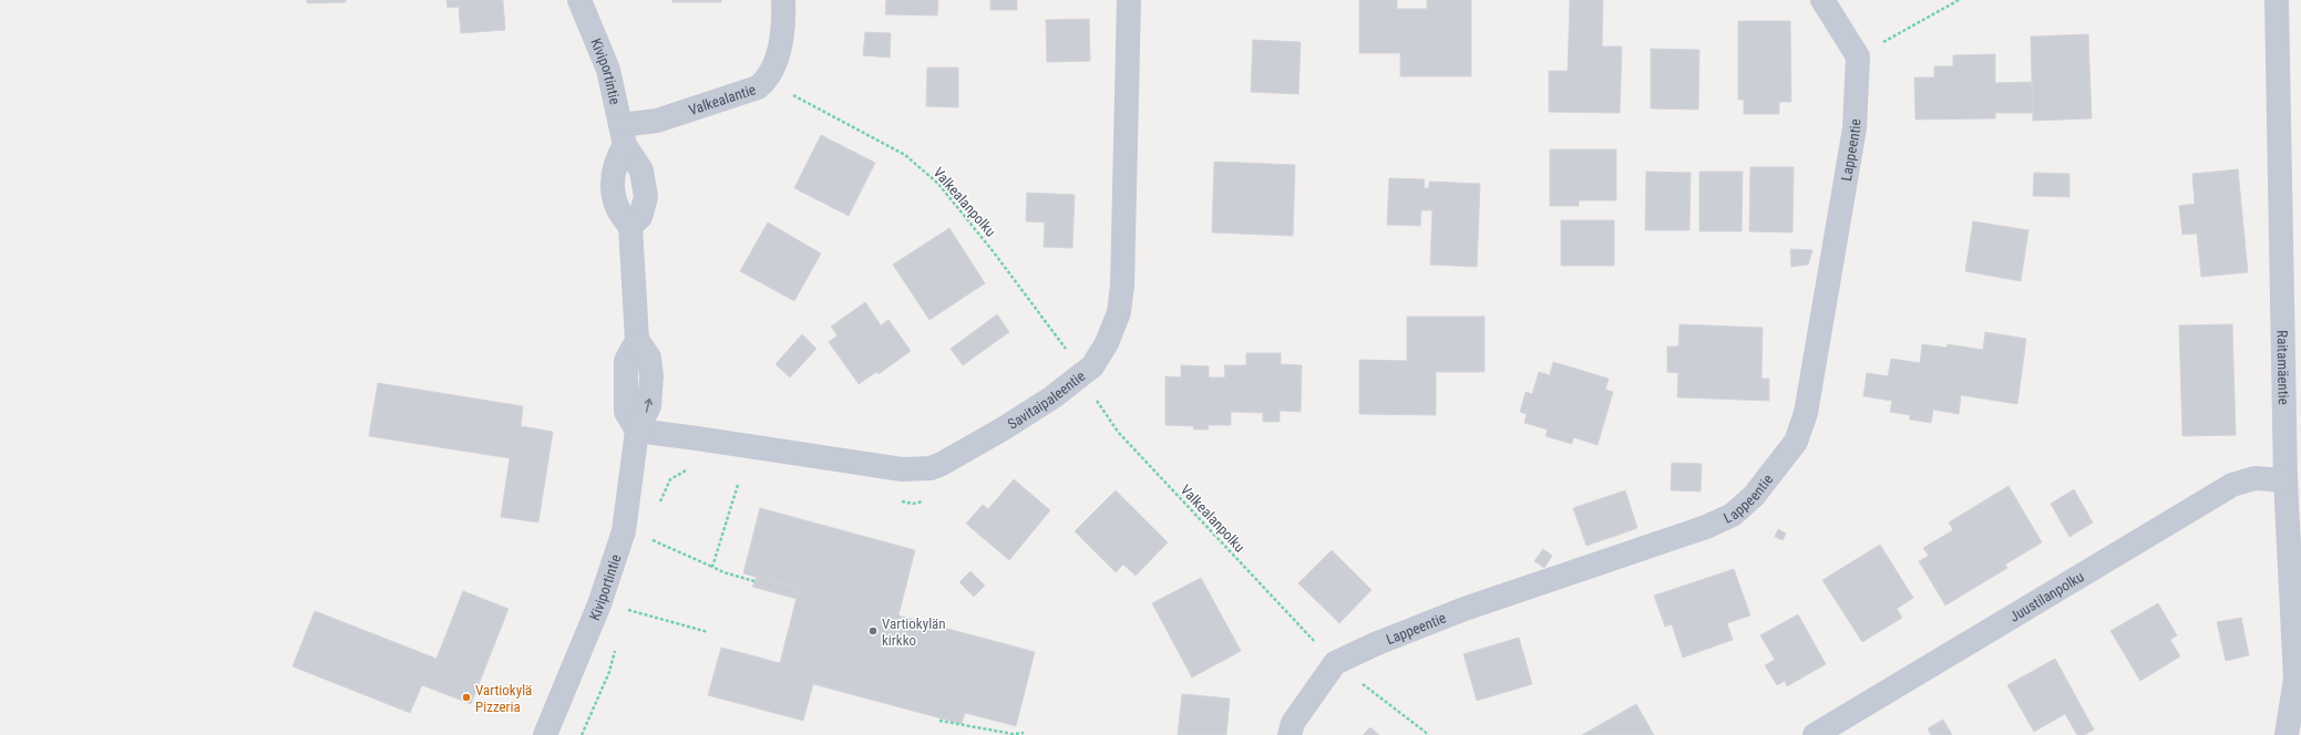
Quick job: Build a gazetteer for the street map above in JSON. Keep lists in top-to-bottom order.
{
  "streets": {
    "street": [
      "Kiviportintie",
      "Valkealantie",
      "Lappeentie",
      "Raitamäentie",
      "Savitaipaleentie",
      "Juustilanpolku"
    ],
    "path": ["Valkealanpolku"]
  },
  "crossings": [
    ["Kiviportintie", "Valkealantie"],
    ["Kiviportintie", "Savitaipaleentie"],
    ["Valkealantie", "Valkealanpolku"],
    ["Valkealanpolku", "Savitaipaleentie"],
    ["Raitamäentie", "Juustilanpolku"]
  ],
  "places": ["Vartiokylän kirkko", "Vartiokylä Pizzeria"]
}
